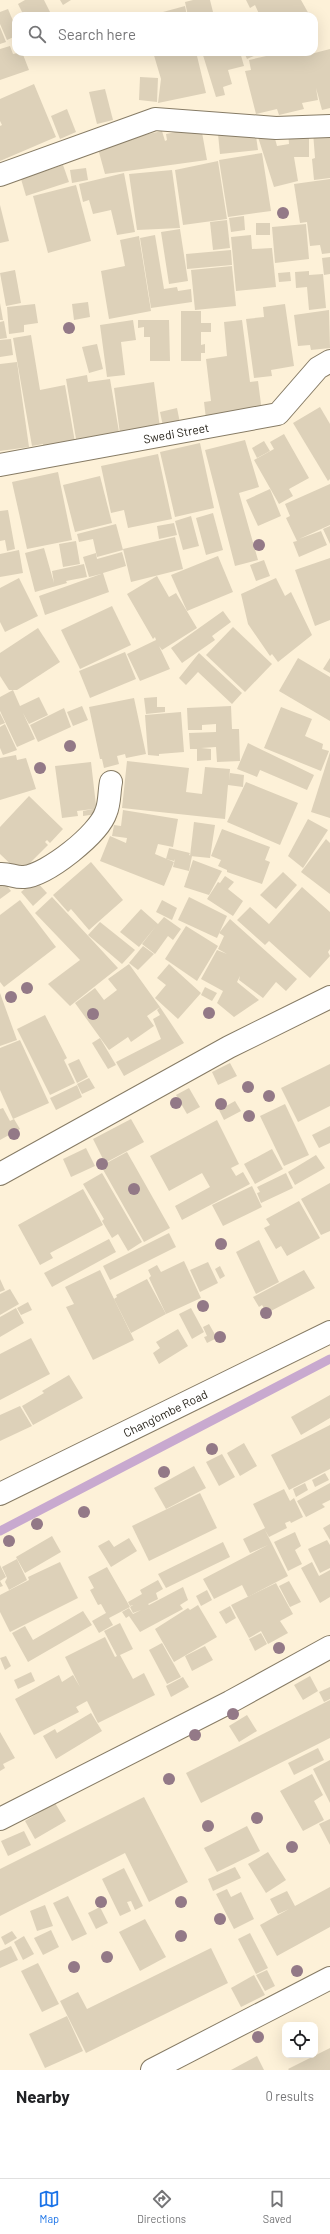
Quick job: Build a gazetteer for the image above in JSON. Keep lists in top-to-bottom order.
{
  "streets": {
    "street": ["Swedi Street", "Chang'ombe Road"]
  },
  "page": {
    "search": "Search here",
    "heading": ["Nearby", "0 results"],
    "nav": ["Map", "Directions", "Saved"]
  }
}
